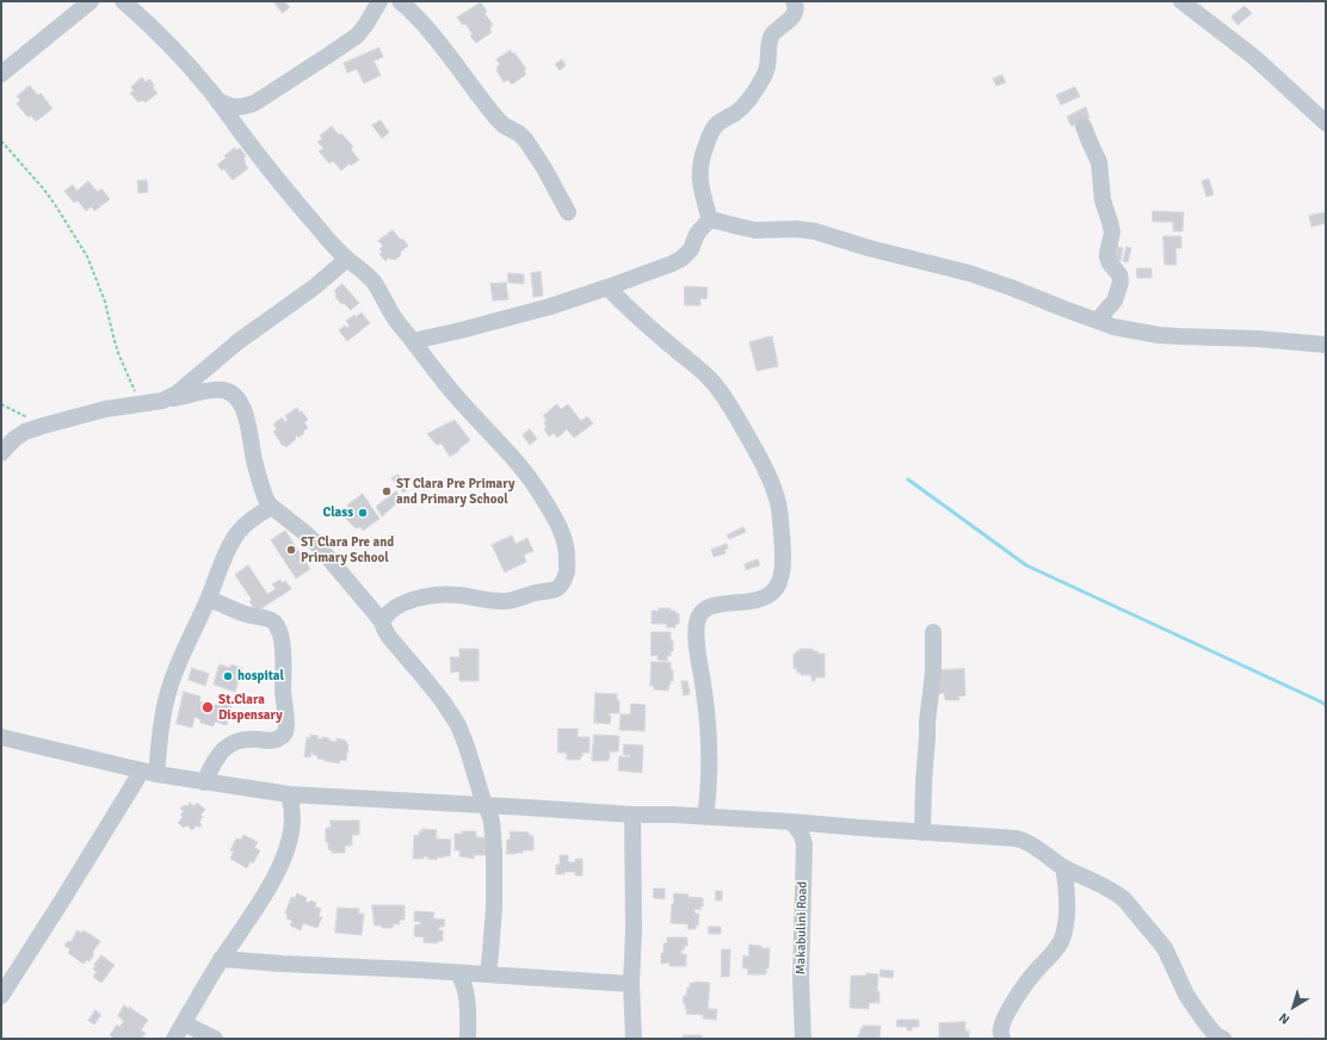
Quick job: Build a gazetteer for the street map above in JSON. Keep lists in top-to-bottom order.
{
  "streets": {
    "street": ["Makabulini Road"]
  },
  "places": [
    "ST Clara Pre Primary and Primary School",
    "Class",
    "ST Clara Pre and Primary School",
    "hospital",
    "St.Clara Dispensary"
  ],
  "north": "bottom left"
}
